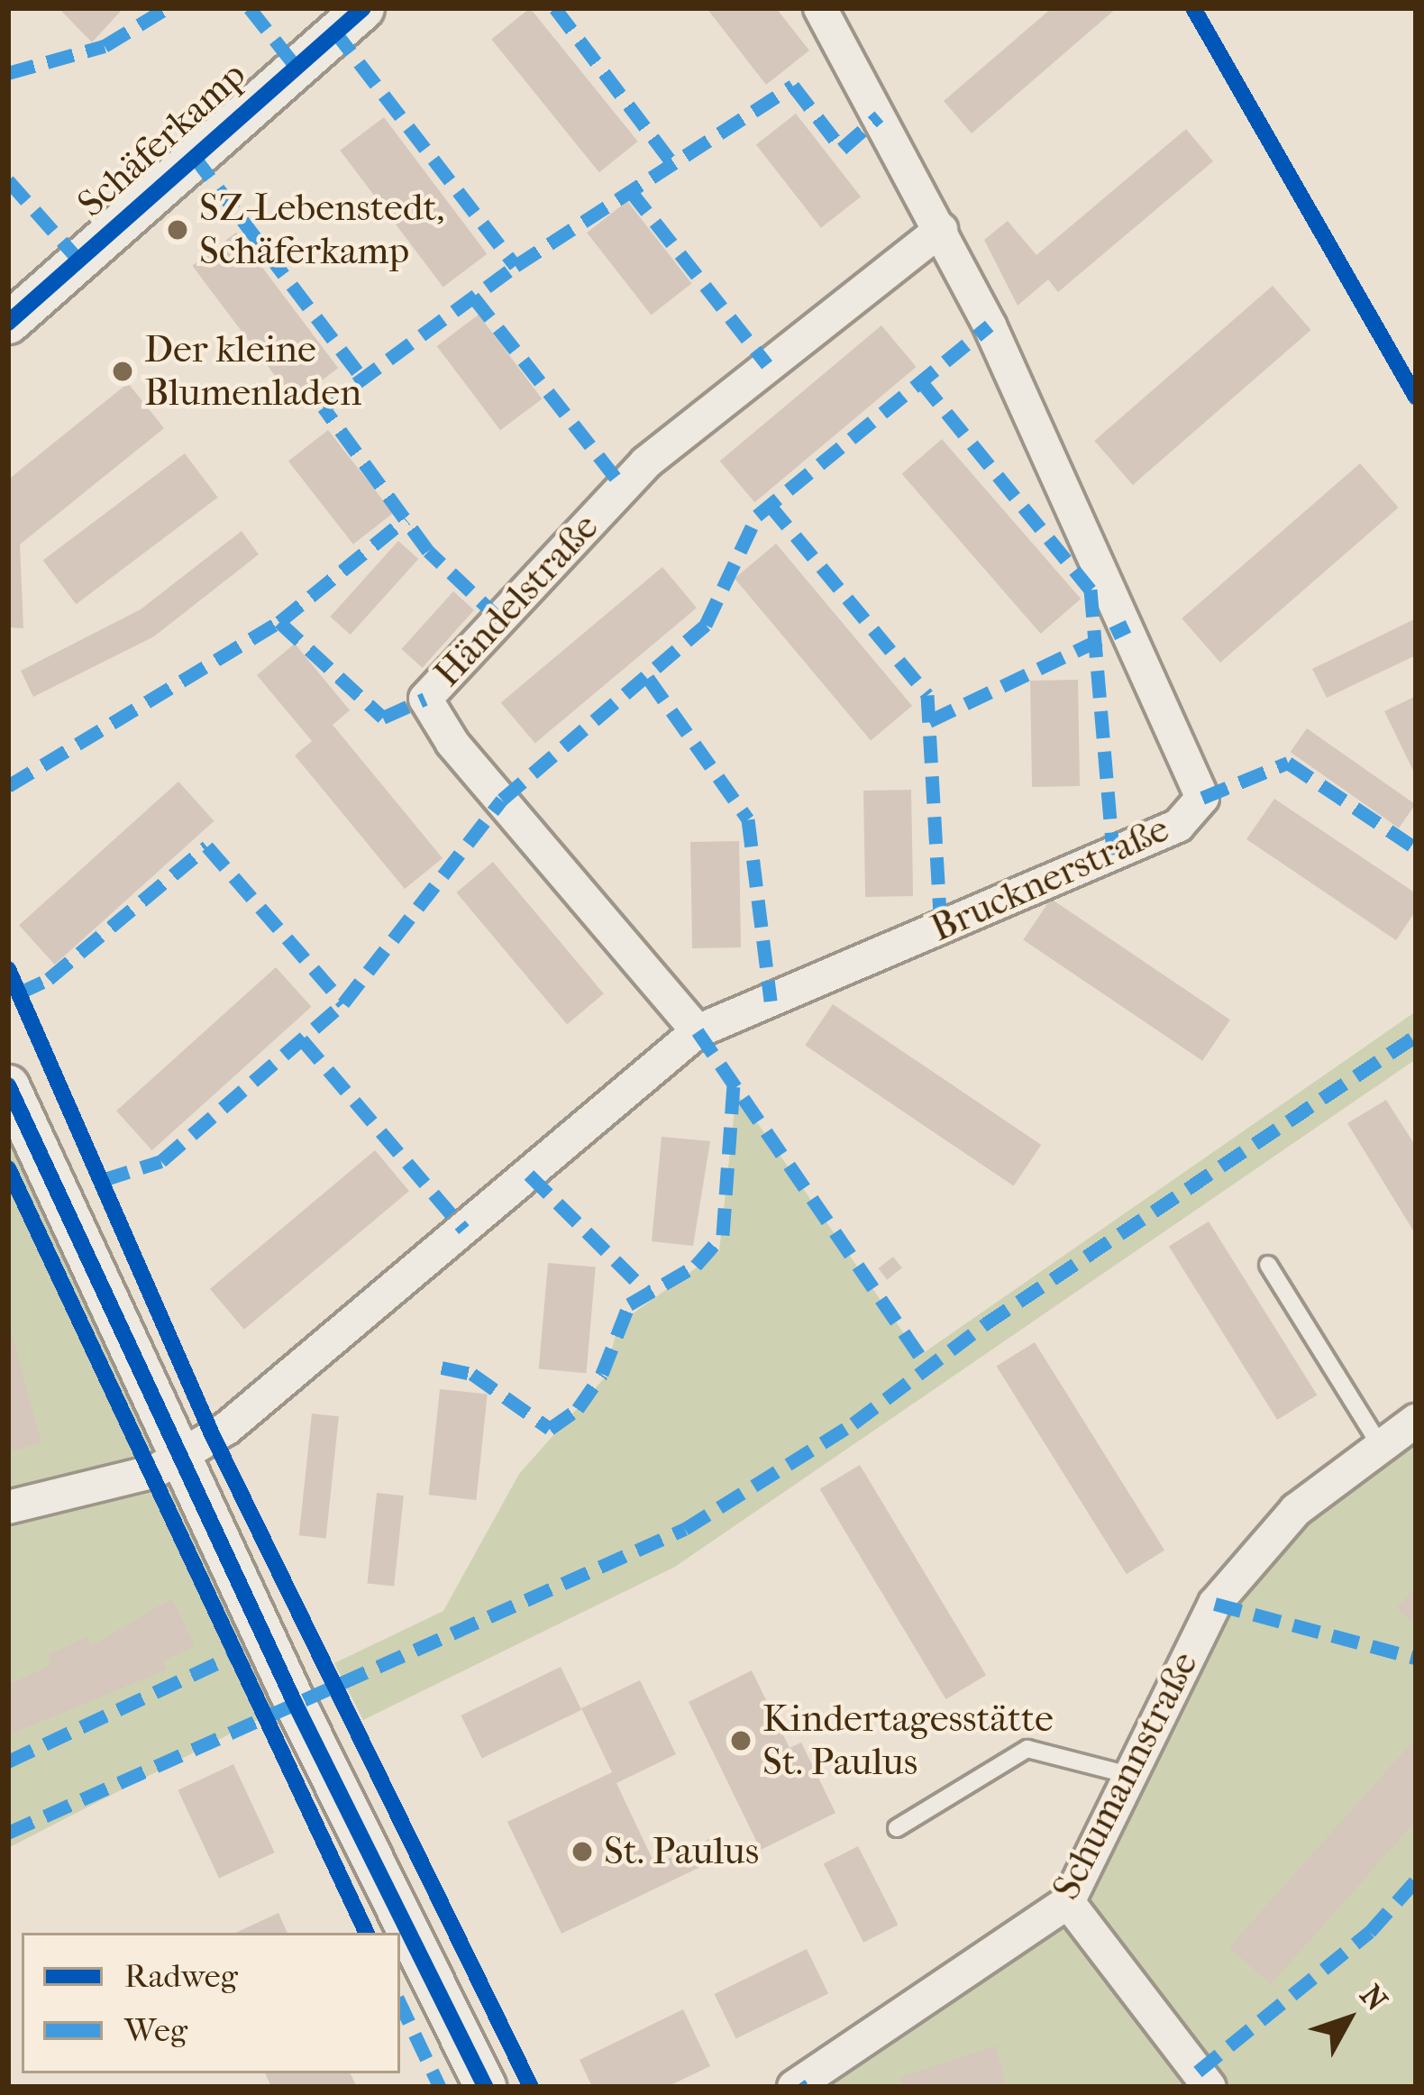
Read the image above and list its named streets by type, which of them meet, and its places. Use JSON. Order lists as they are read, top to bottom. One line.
{"streets":{"street":["Schäferkamp","Händelstraße","Brucknerstraße","Schumannstraße"]},"crossings":[["Händelstraße","Brucknerstraße"]],"places":["SZ-Lebenstedt, Schäferkamp","Der kleine Blumenladen","Kindertagesstätte St. Paulus","St. Paulus"],"legend":["Radweg","Weg"],"north":"top right"}
